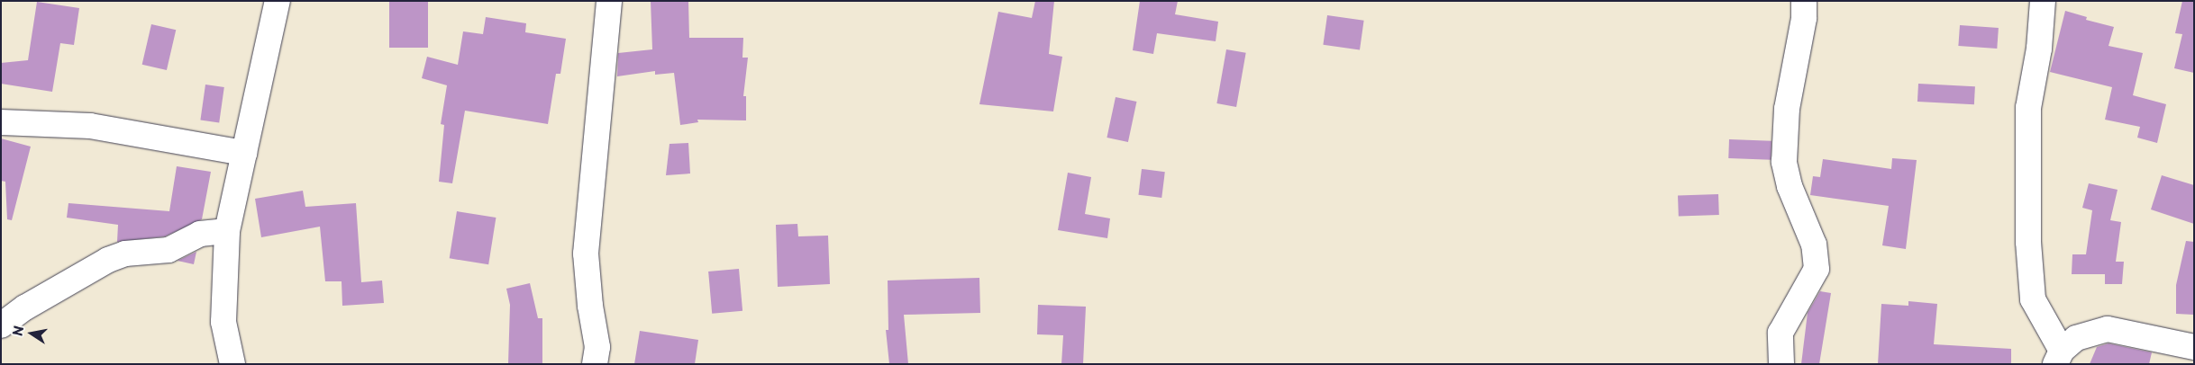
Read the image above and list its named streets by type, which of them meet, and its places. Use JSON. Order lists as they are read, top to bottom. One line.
{"north":"left"}
